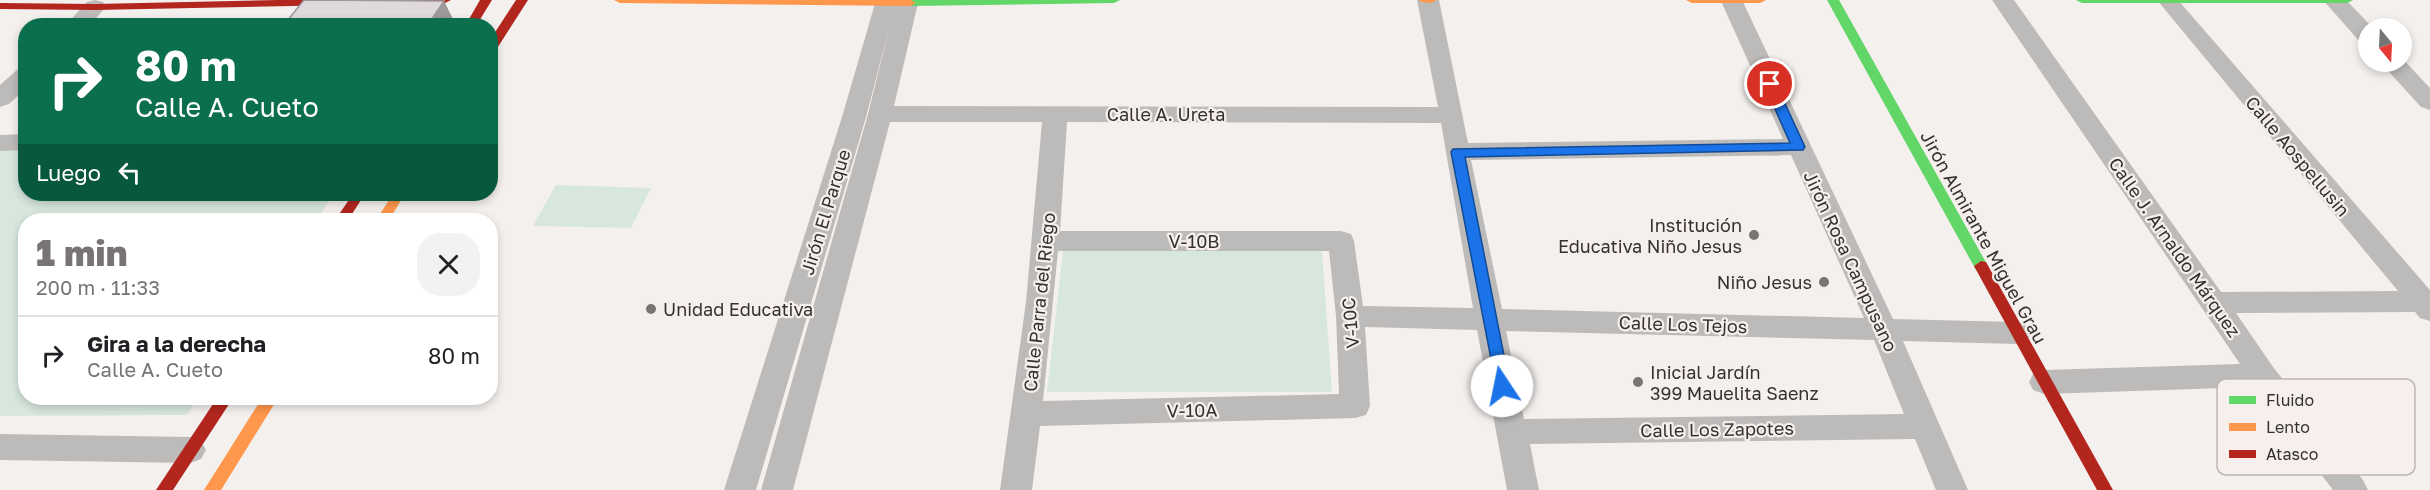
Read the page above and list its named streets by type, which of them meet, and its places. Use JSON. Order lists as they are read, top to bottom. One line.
{"streets":{"street":["Calle A. Ureta","Calle Aospellusin","Jirón El Parque","Jirón Almirante Miguel Grau","V-10B","Calle J. Arnaldo Márquez","Jirón Rosa Campusano","Calle Parra del Riego","V-10C","Calle Los Tejos","V-10A","Calle Los Zapotes"]},"crossings":[["Calle A. Ureta","Jirón El Parque"],["Calle A. Ureta","Calle Parra del Riego"],["Jirón Almirante Miguel Grau","Calle Los Tejos"],["V-10B","Calle Parra del Riego"],["V-10B","V-10C"],["Jirón Rosa Campusano","Calle Los Tejos"],["Jirón Rosa Campusano","Calle Los Zapotes"],["Calle Parra del Riego","V-10A"],["V-10C","Calle Los Tejos"],["V-10C","V-10A"]],"places":["Institución Educativa Niño Jesus","Niño Jesus","Unidad Educativa","Inicial Jardín 399 Mauelita Saenz"],"legend":["Fluido","Lento","Atasco"],"north":"bottom","page":{"turn":["80 m","Calle A. Cueto"],"then":"Luego","heading":["1 min","200 m · 11:33"],"list":[{"name":"Gira a la derecha","note":"Calle A. Cueto","value":"80 m"}]}}
